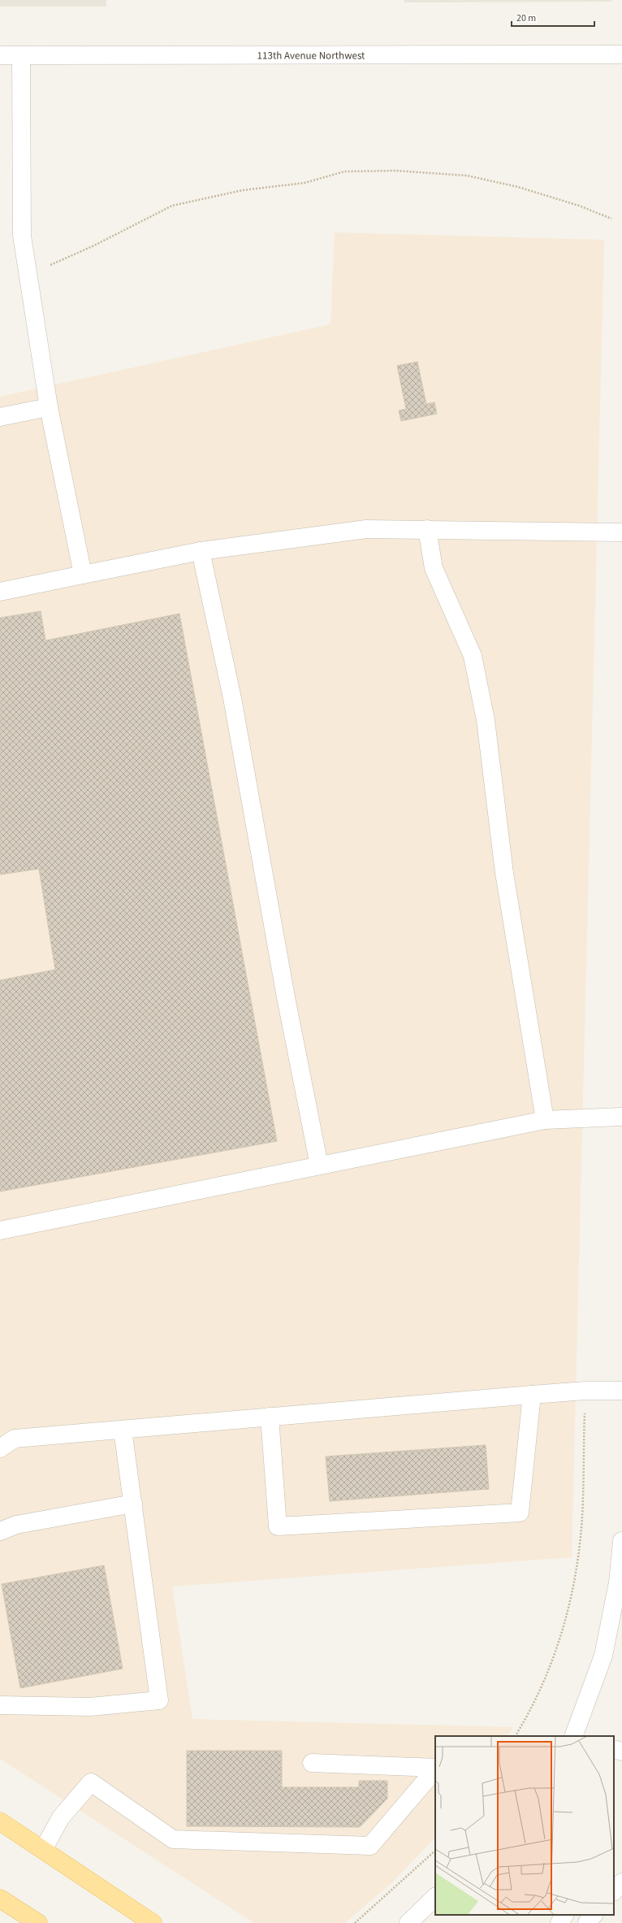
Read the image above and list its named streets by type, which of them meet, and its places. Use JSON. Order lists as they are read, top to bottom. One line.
{"streets":{"street":["113th Avenue Northwest"]},"scale_bar":"20 m"}
